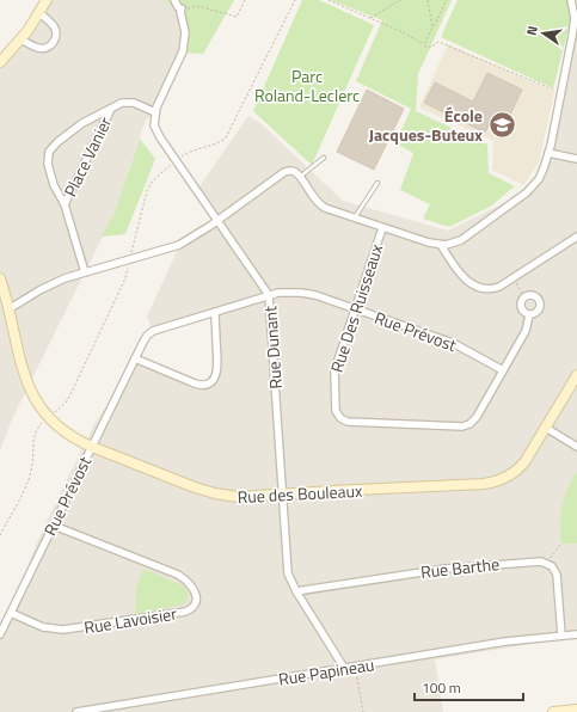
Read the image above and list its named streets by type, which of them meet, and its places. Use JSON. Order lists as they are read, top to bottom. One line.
{"streets":{"street":["Place Vanier","Rue Des Ruisseaux","Rue Prévost","Rue Dunant","Rue des Bouleaux","Rue Barthe","Rue Lavoisier","Rue Papineau"]},"crossings":[["Place Vanier","Rue Dunant"],["Rue Des Ruisseaux","Rue Prévost"],["Rue Prévost","Rue Dunant"],["Rue Prévost","Rue des Bouleaux"],["Rue Prévost","Rue Lavoisier"],["Rue Dunant","Rue des Bouleaux"],["Rue Dunant","Rue Barthe"],["Rue Dunant","Rue Papineau"]],"parks":["Parc Roland-Leclerc"],"places":{"school or university":["École Jacques-Buteux"]},"scale_bar":"100 m","north":"left"}
